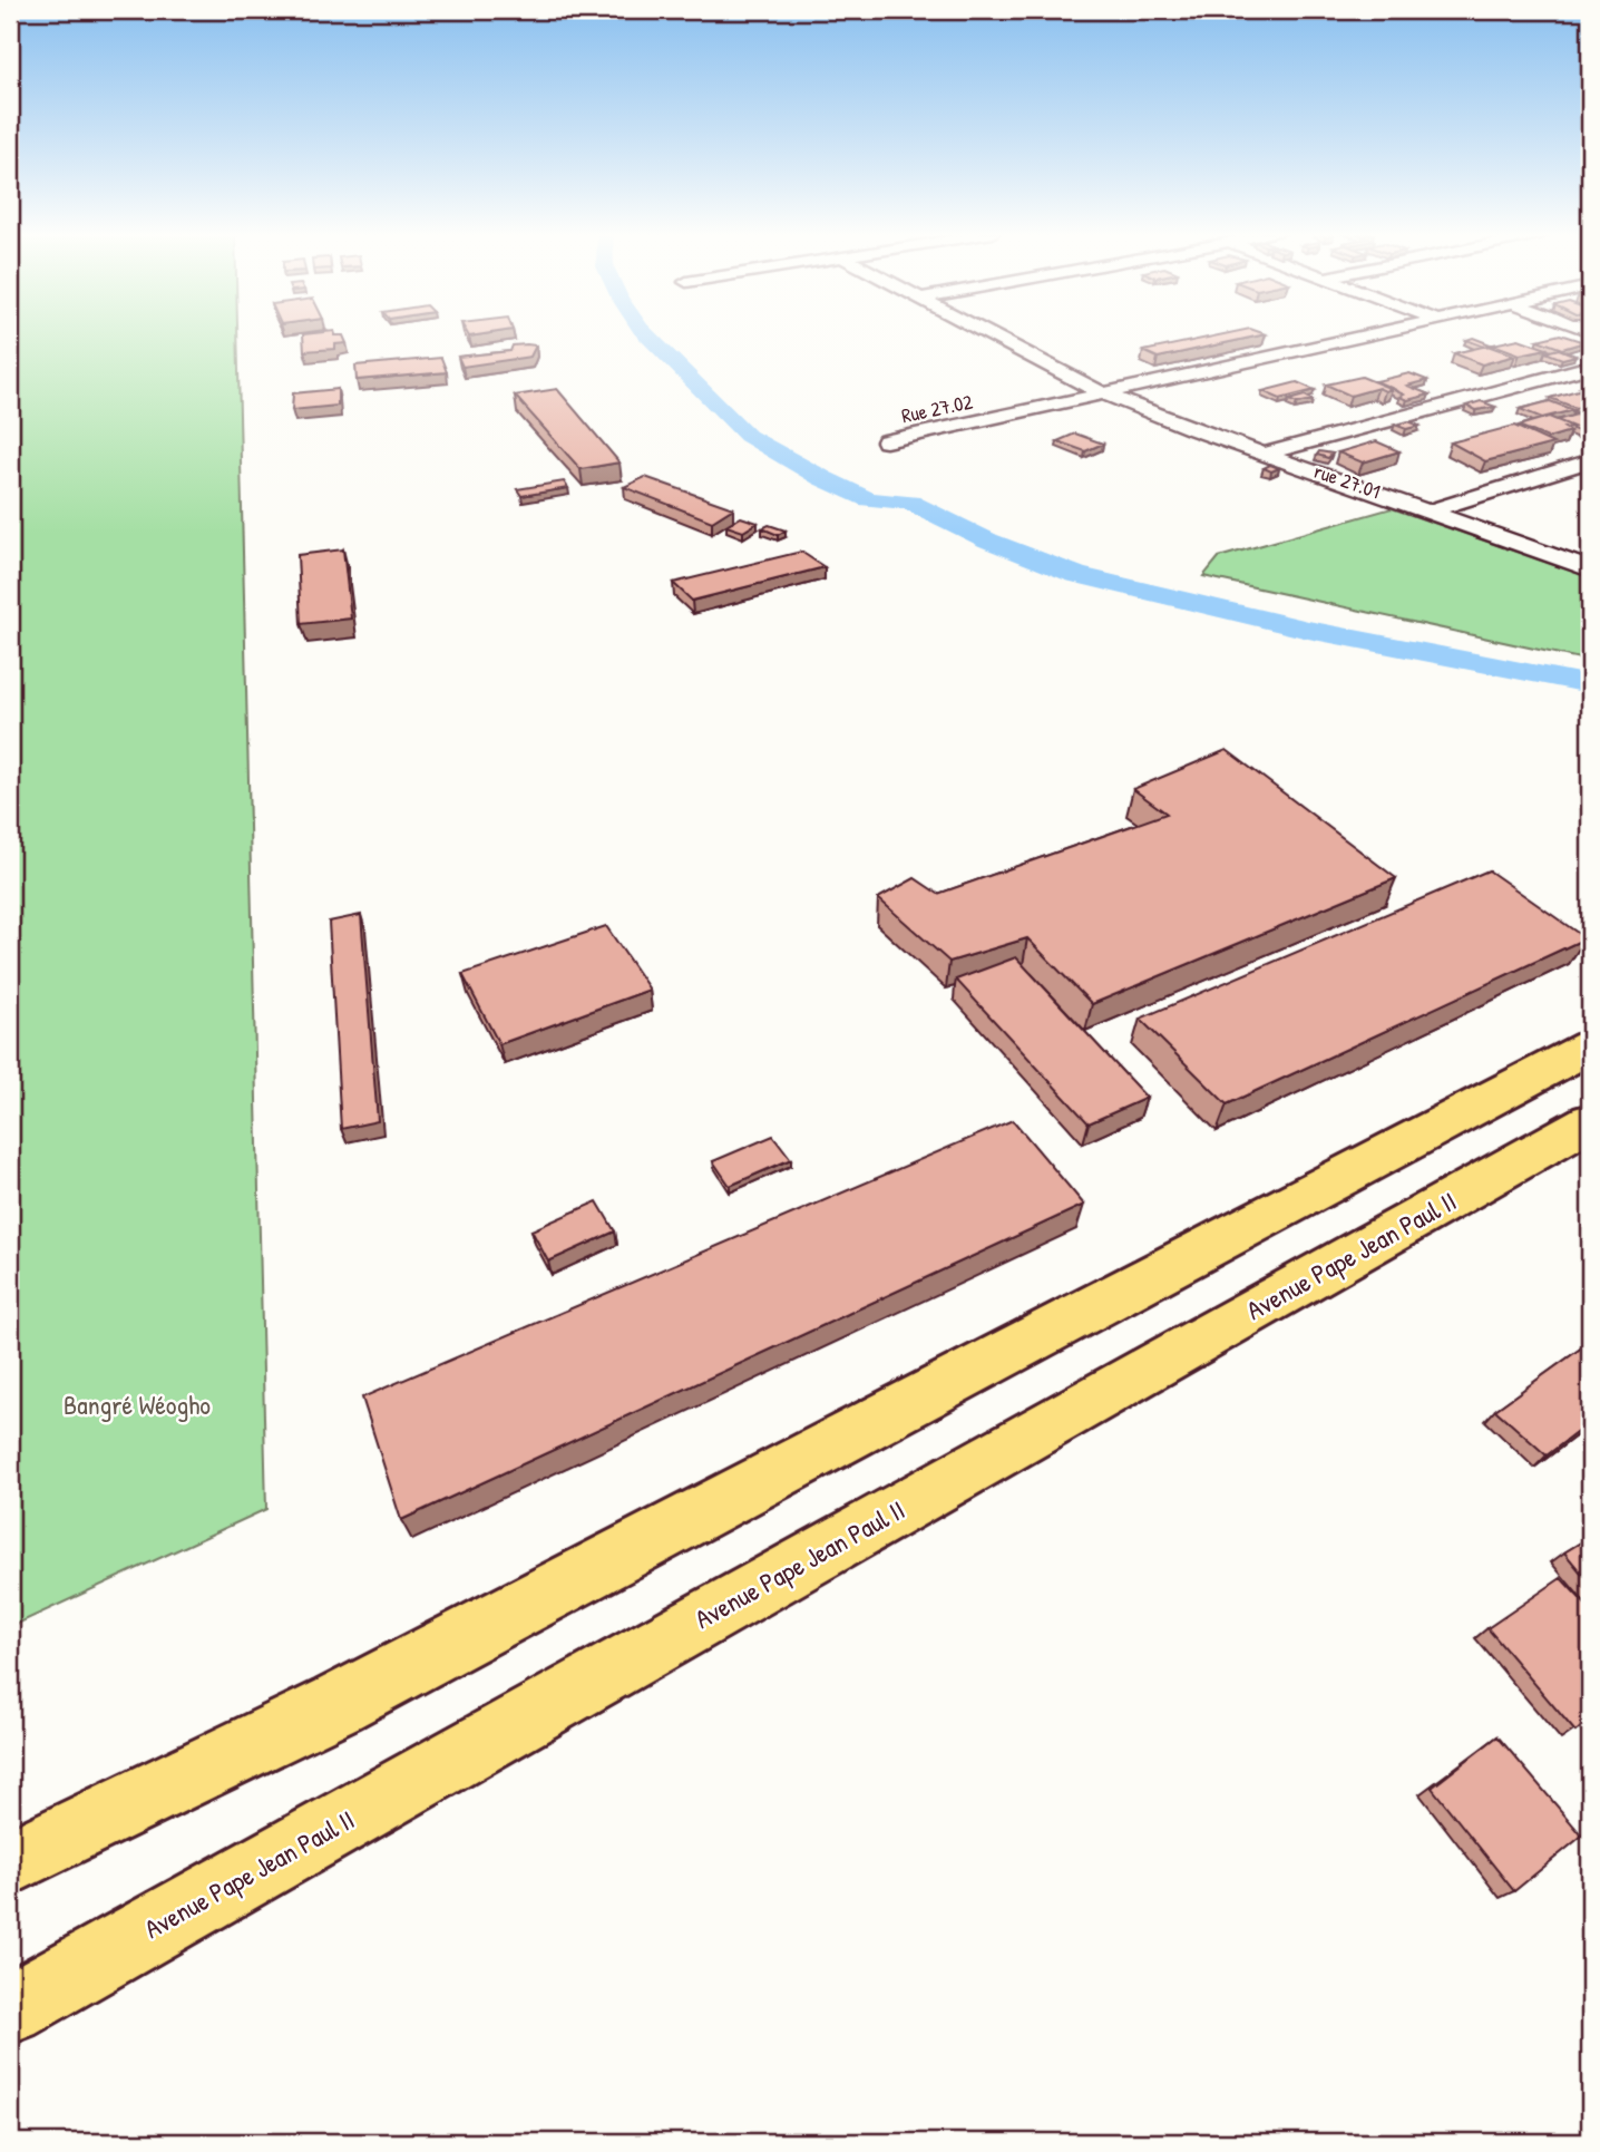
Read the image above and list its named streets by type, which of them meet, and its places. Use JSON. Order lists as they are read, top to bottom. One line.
{"streets":{"highway":["Avenue Pape Jean Paul II"],"street":["Rue 27.02","rue 27.01"]},"crossings":[["Rue 27.02","rue 27.01"]],"parks":["Bangré Wéogho"]}
